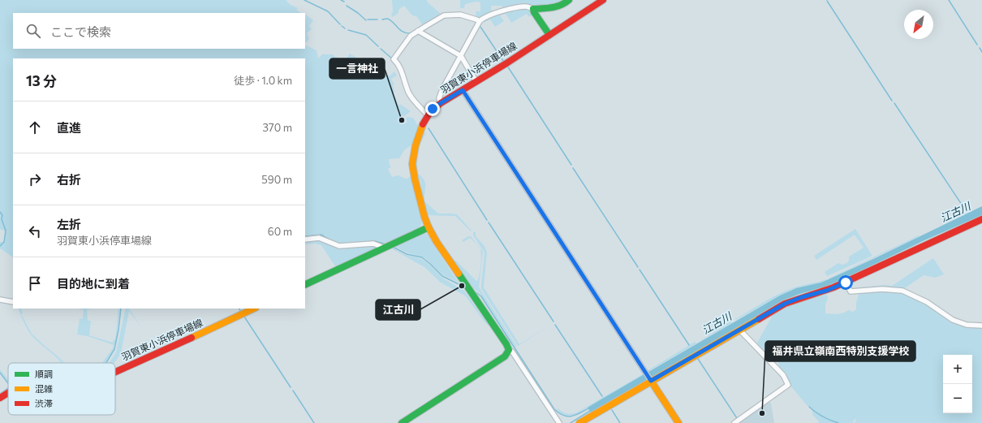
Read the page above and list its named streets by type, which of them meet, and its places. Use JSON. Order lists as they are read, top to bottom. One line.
{"streets":{"street":["羽賀東小浜停車場線"]},"water":["江古川"],"places":["一言神社","江古川","福井県立嶺南西特別支援学校"],"legend":["順調","混雑","渋滞"],"north":"bottom left","page":{"search":"ここで検索","heading":["13 分","徒歩 · 1.0 km"],"list":[["直進","370 m"],["右折","590 m"],["左折","羽賀東小浜停車場線","60 m"],"目的地に到着"],"map_buttons":["+","−"]}}
